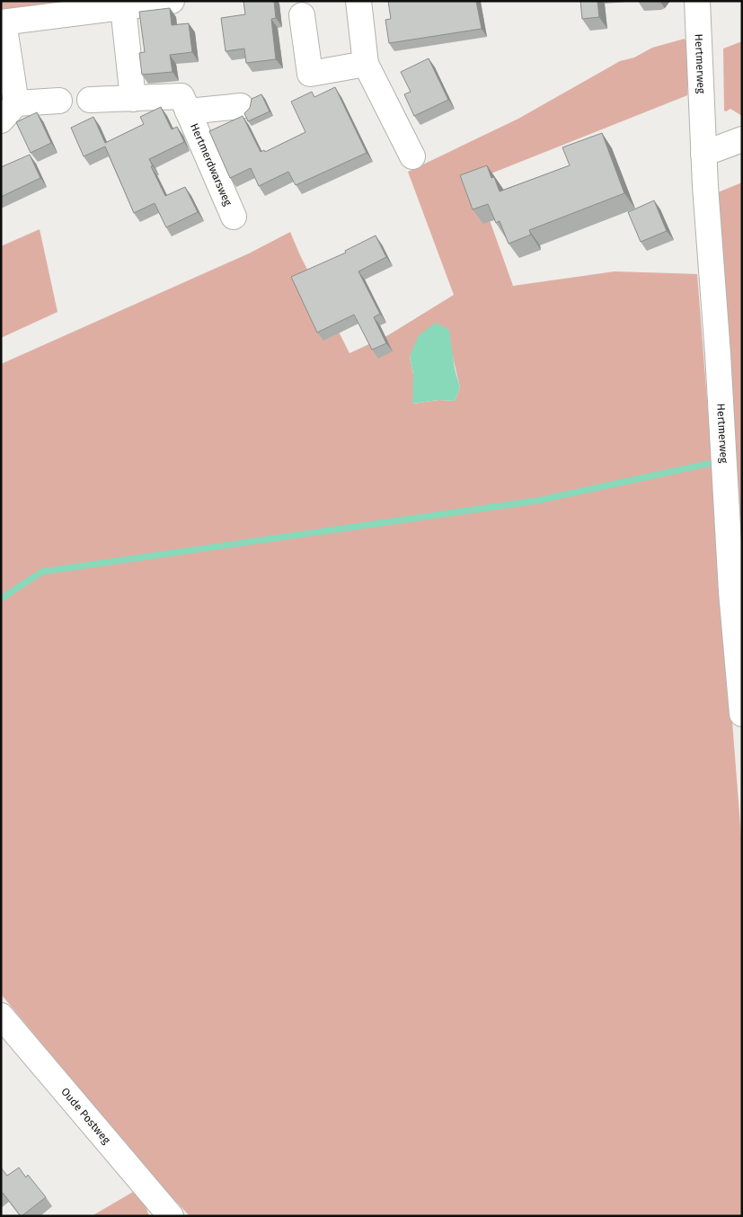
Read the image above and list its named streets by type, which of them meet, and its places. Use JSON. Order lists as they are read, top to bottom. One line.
{"streets":{"street":["Hertmerweg","Hertmerdwarsweg","Oude Postweg"]}}
